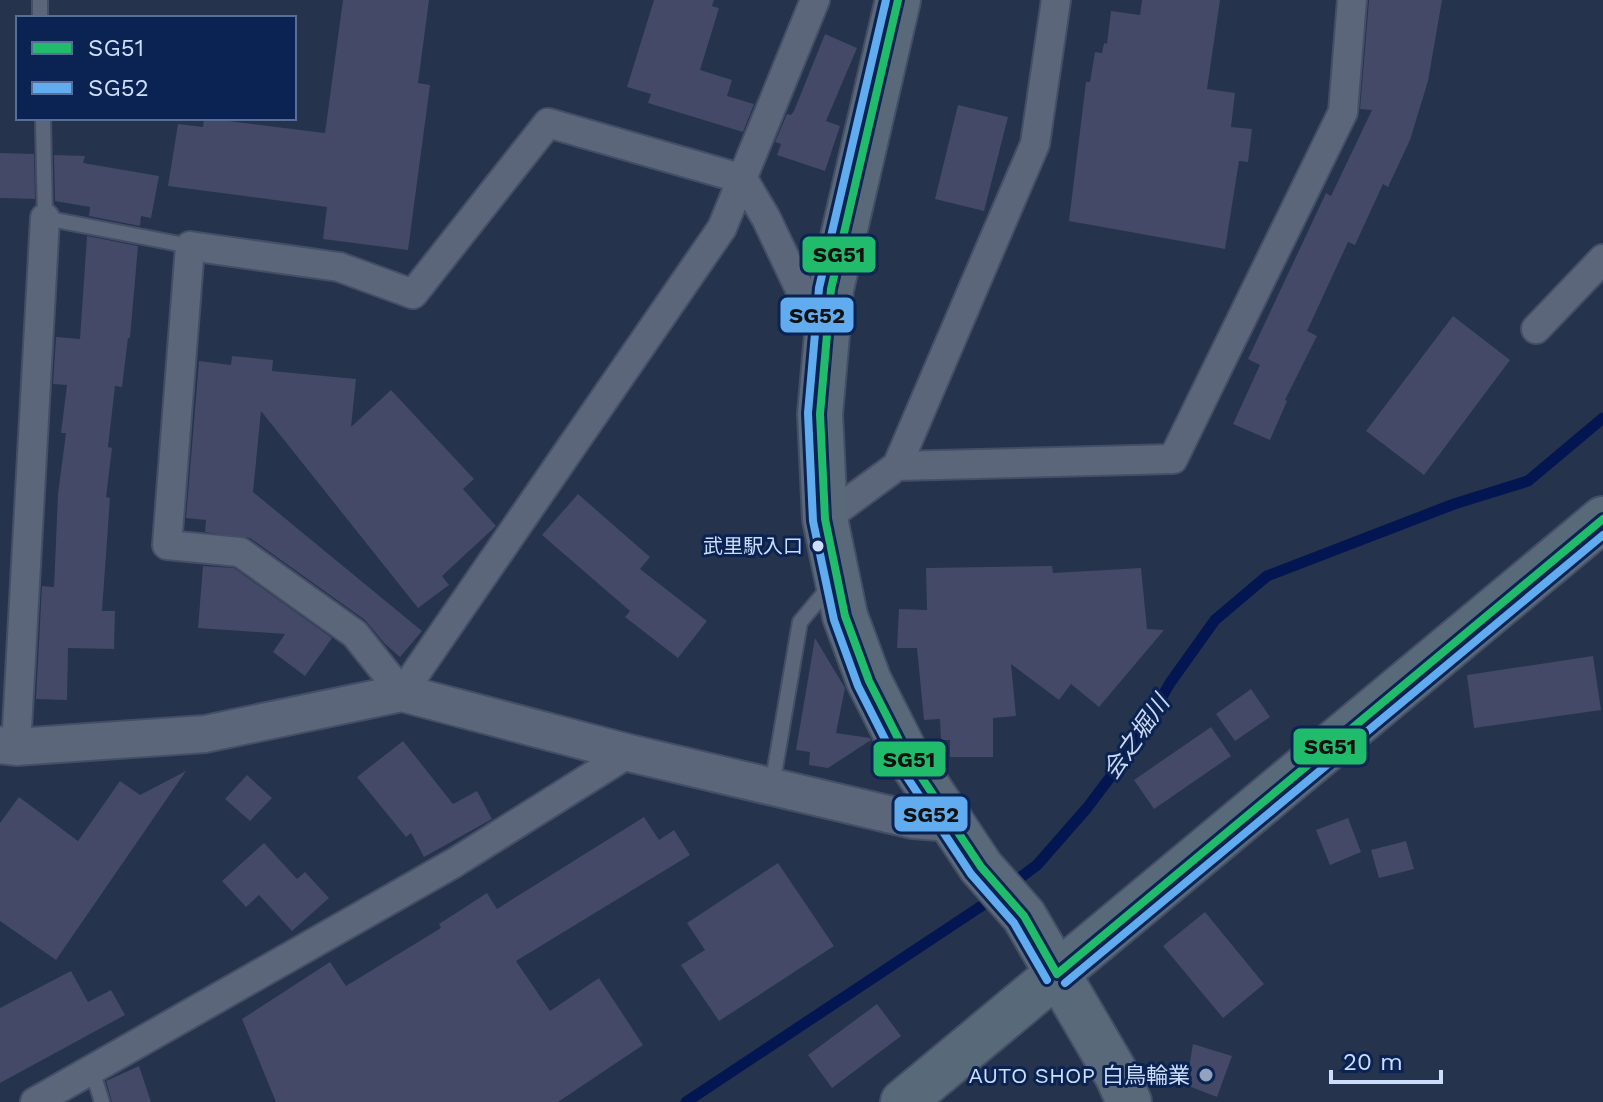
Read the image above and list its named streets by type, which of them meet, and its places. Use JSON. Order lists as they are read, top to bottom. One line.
{"water":["会之堀川"],"places":["武里駅入口","AUTO SHOP 白鳥輪業"],"lines":["transit line SG51","transit line SG52"],"legend":["SG51","SG52"],"scale_bar":"20 m"}
